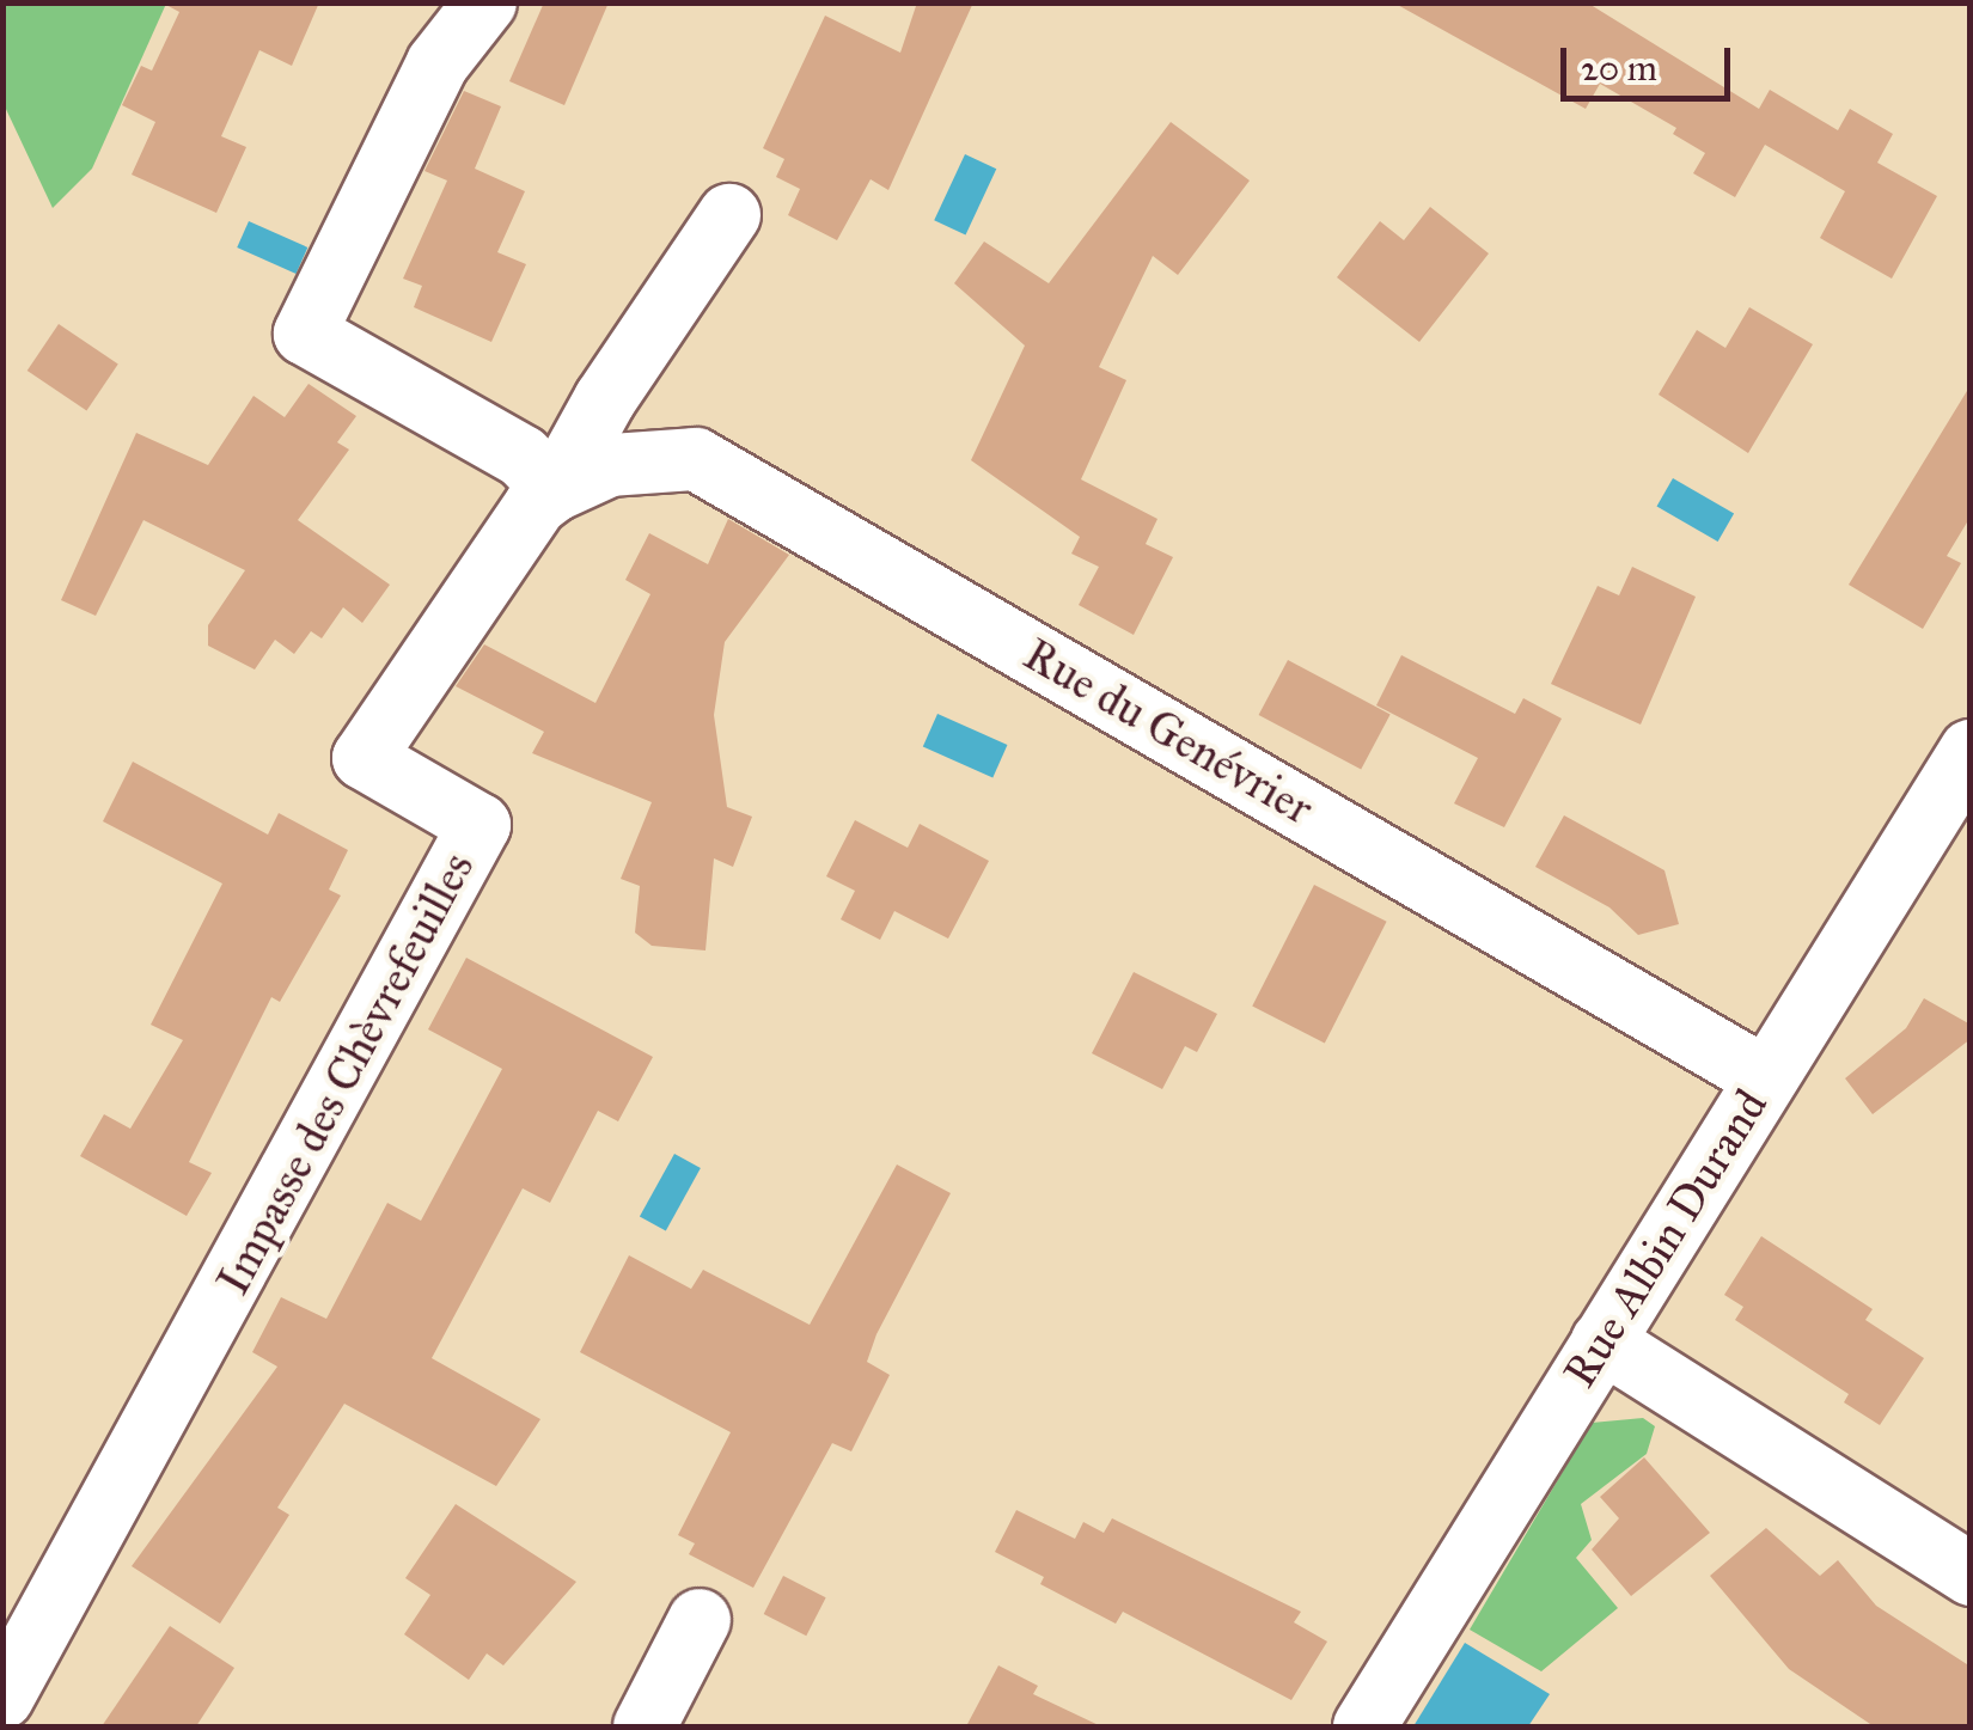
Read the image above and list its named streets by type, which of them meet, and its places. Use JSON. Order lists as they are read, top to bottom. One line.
{"streets":{"street":["Rue du Genévrier","Impasse des Chèvrefeuilles","Rue Albin Durand"]},"crossings":[["Rue du Genévrier","Impasse des Chèvrefeuilles"],["Rue du Genévrier","Rue Albin Durand"]],"scale_bar":"20 m"}
